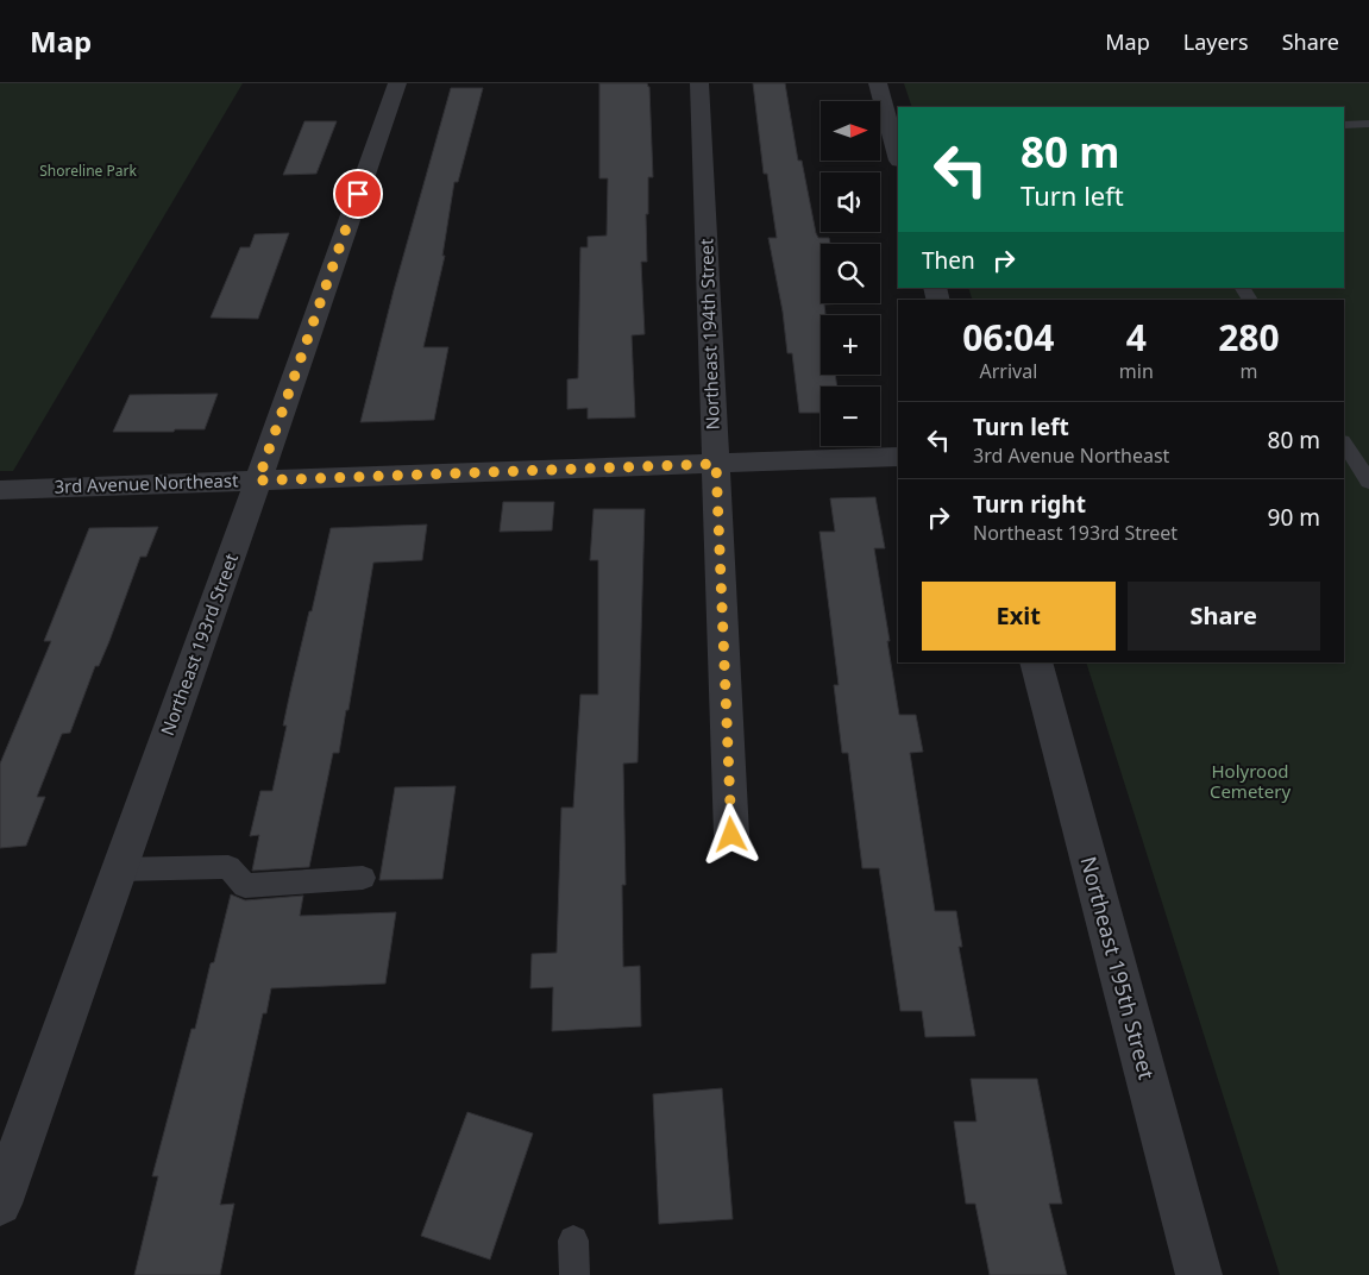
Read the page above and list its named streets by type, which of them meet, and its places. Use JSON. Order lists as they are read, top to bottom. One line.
{"streets":{"street":["Northeast 194th Street","3rd Avenue Northeast","Northeast 193rd Street","Northeast 195th Street"]},"crossings":[["Northeast 194th Street","3rd Avenue Northeast"],["3rd Avenue Northeast","Northeast 193rd Street"]],"parks":["Shoreline Park","Holyrood Cemetery"],"north":"right","page":{"header":"Map","nav":["Map","Layers","Share"],"map_buttons":["+","−"],"turn":["80 m","Turn left"],"then":"Then","eta":["06:04","Arrival","4","min","280","m"],"list":[{"name":"Turn left","note":"3rd Avenue Northeast","value":"80 m"},{"name":"Turn right","note":"Northeast 193rd Street","value":"90 m"}],"buttons":["Exit","Share"]}}
